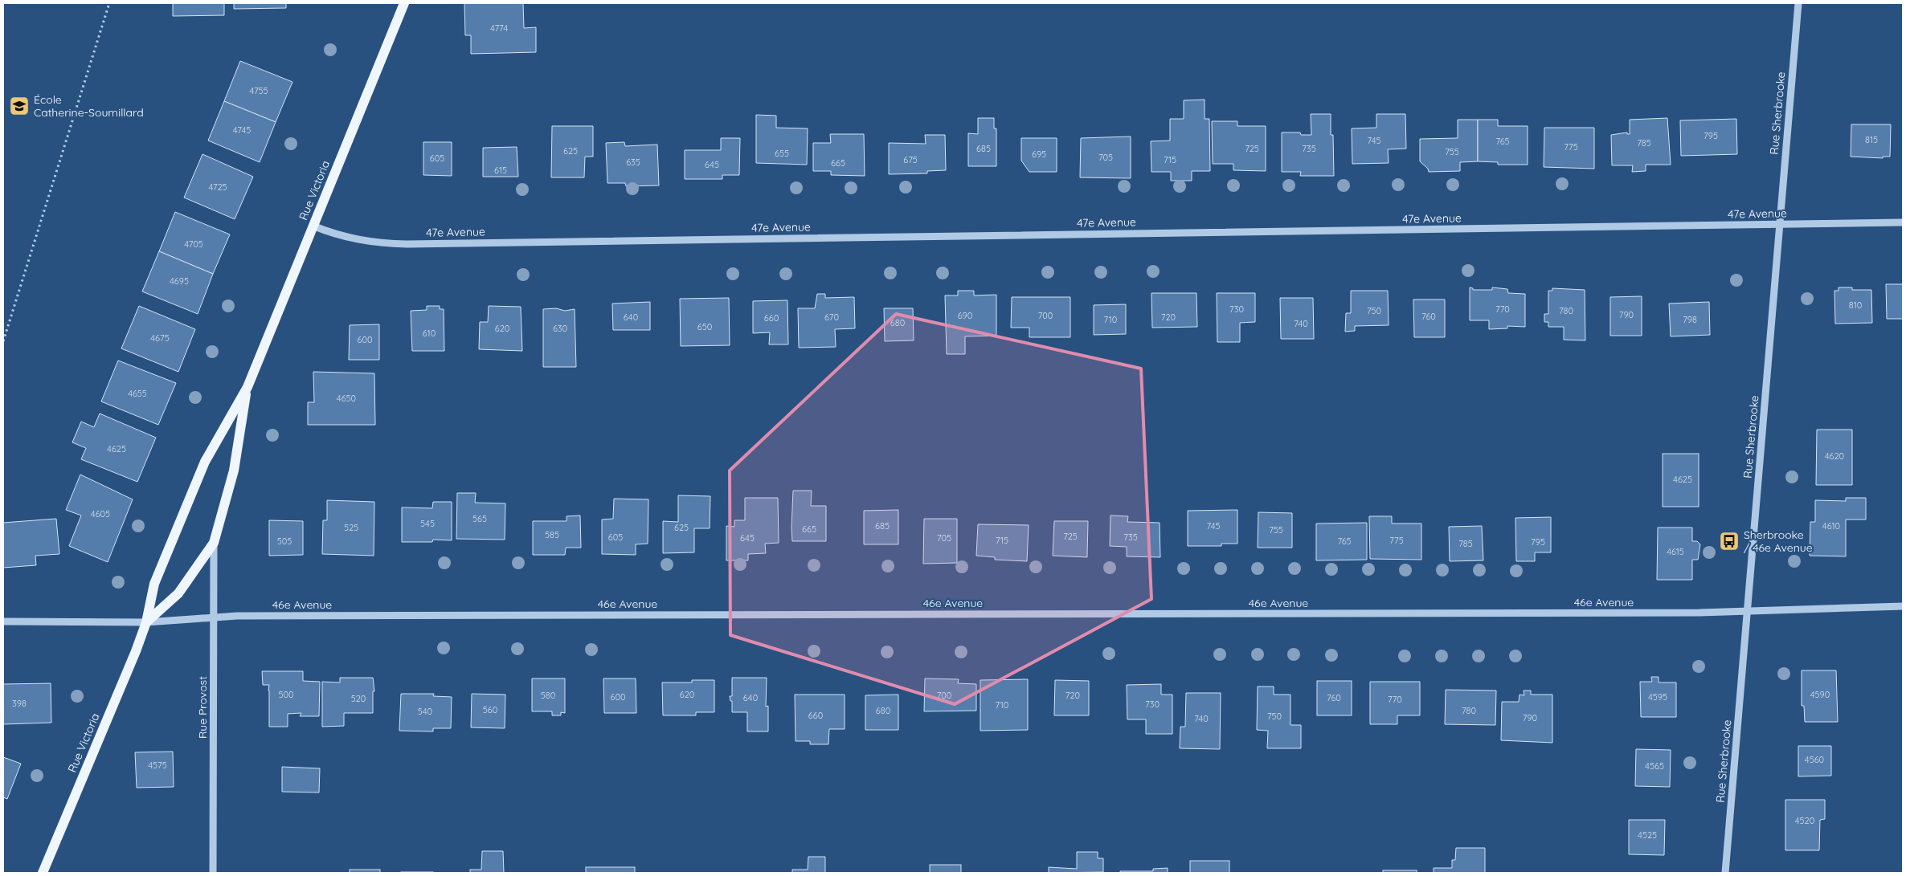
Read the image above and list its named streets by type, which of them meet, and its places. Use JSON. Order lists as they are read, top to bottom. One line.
{"streets":{"main road":["Rue Victoria"],"street":["Rue Sherbrooke","47e Avenue","46e Avenue","Rue Provost"]},"crossings":[["Rue Sherbrooke","47e Avenue"],["Rue Sherbrooke","46e Avenue"],["Rue Victoria","47e Avenue"],["Rue Victoria","46e Avenue"],["Rue Victoria","Rue Provost"],["46e Avenue","Rue Provost"]],"places":{"school or university":["École Catherine-Soumillard"],"bus stop":["Sherbrooke / 46e Avenue"]},"house_numbers":["4774","4755","4745","795","815","745","765","785","775","685","725","735","625","755","655","695","705","605","675","715","635","665","645","615","4725","4705","4695","810","730","770","750","780","790","690","700","760","640","670","720","660","710","798","680","740","650","620","630","610","4675","600","4655","4650","4625","4620","4625","4605","565","545","685","745","4610","525","625","665","755","585","725","605","735","645","705","715","775","505","765","795","785","4615","500","620","4590","580","700","720","600","4595","640","760","520","770","398","730","710","560","680","780","540","660","750","790","740","4560","4575","4565","4520","4525"]}
